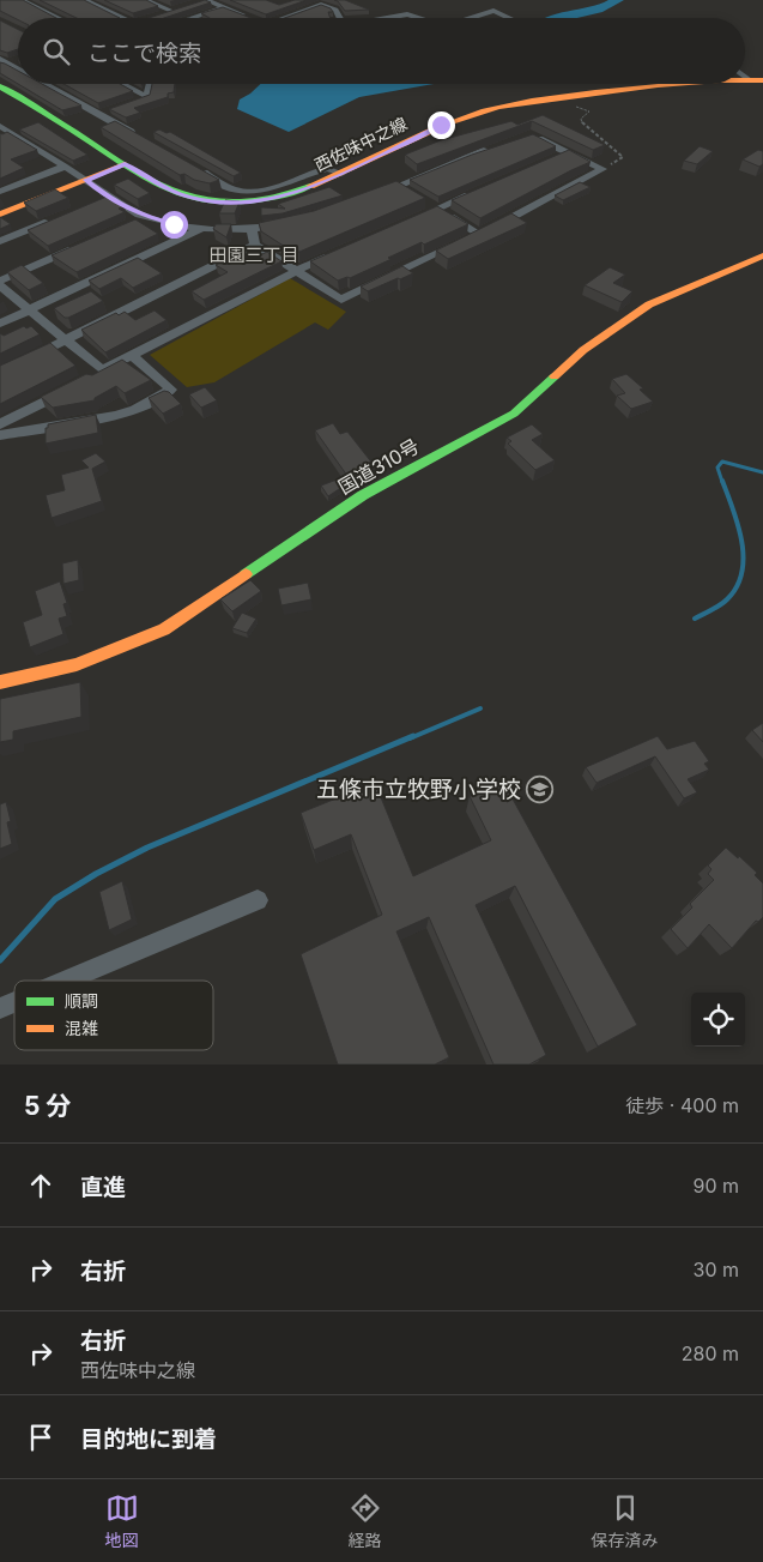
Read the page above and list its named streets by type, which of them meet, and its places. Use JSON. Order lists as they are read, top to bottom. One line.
{"streets":{"main road":["西佐味中之線","国道310号"]},"districts":["田園三丁目"],"places":{"school or university":["五條市立牧野小学校"]},"legend":["順調","混雑"],"page":{"search":"ここで検索","heading":["5 分","徒歩 · 400 m"],"list":[["直進","90 m"],["右折","30 m"],["右折","西佐味中之線","280 m"],"目的地に到着"],"nav":["地図","経路","保存済み"]}}
